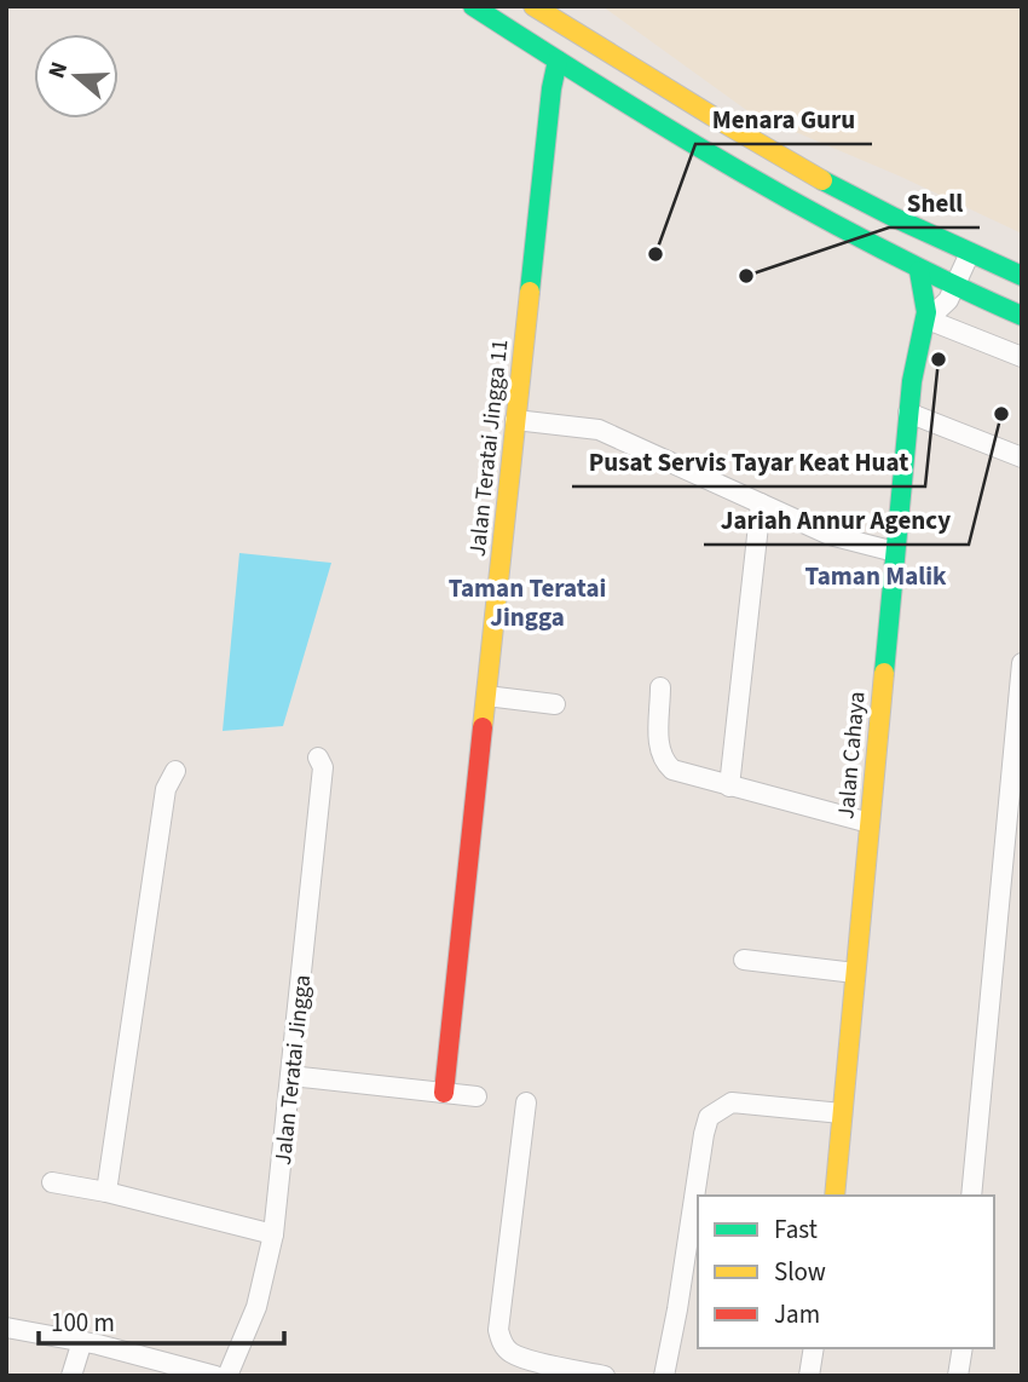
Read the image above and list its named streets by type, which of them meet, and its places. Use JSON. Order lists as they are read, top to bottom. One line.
{"streets":{"street":["Jalan Teratai Jingga 11","Jalan Cahaya","Jalan Teratai Jingga"]},"districts":["Taman Malik","Taman Teratai Jingga"],"places":["Menara Guru","Shell","Pusat Servis Tayar Keat Huat","Jariah Annur Agency"],"legend":["Fast","Slow","Jam"],"scale_bar":"100 m","north":"left"}
